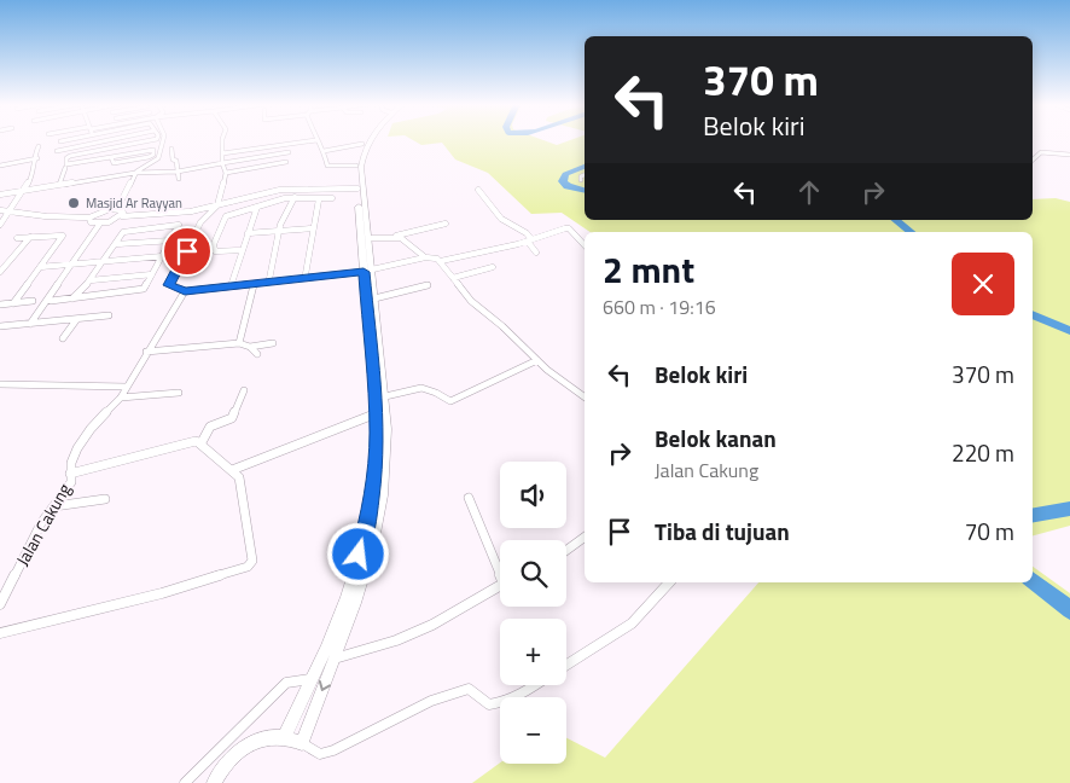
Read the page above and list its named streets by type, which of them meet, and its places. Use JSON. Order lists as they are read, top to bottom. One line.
{"streets":{"street":["Jalan Cakung"]},"places":["Masjid Ar Rayyan"],"page":{"turn":["370 m","Belok kiri"],"heading":["2 mnt","660 m · 19:16"],"list":[{"name":"Belok kiri","value":"370 m"},{"name":"Belok kanan","note":"Jalan Cakung","value":"220 m"},{"name":"Tiba di tujuan","value":"70 m"}],"map_buttons":["+","−"]}}
